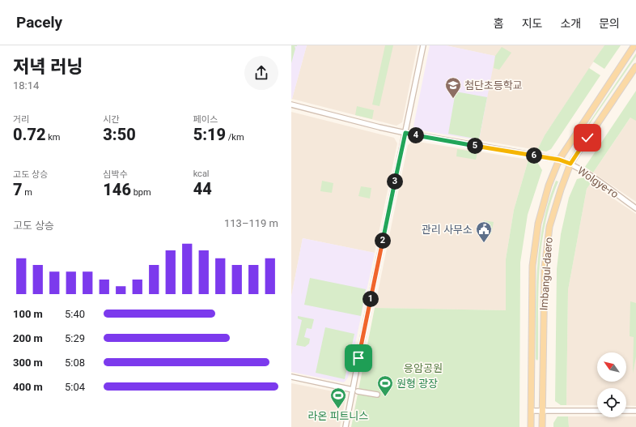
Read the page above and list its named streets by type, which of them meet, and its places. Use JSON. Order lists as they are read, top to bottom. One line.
{"streets":{"main road":["Imbangul-daero"],"street":["Wolgye-ro"]},"crossings":[["Wolgye-ro","Imbangul-daero"]],"parks":["응암공원"],"places":{"school or university":["첨단초등학교"],"public building":["관리 사무소"],"sports":["원형 광장","라온 피트니스"]},"north":"top left","page":{"header":"Pacely","nav":["홈","지도","소개","문의"],"heading":["저녁 러닝","18:14"],"stats":[["거리","0.72 km"],["시간","3:50"],["페이스","5:19 /km"],["고도 상승","7 m"],["심박수","146 bpm"],["kcal","44"]],"pins":["4","5","6","3","2","1"],"chart":["고도 상승","113–119 m"],"list":[{"name":"100 m","note":"5:40"},{"name":"200 m","note":"5:29"},{"name":"300 m","note":"5:08"},{"name":"400 m","note":"5:04"}]}}
